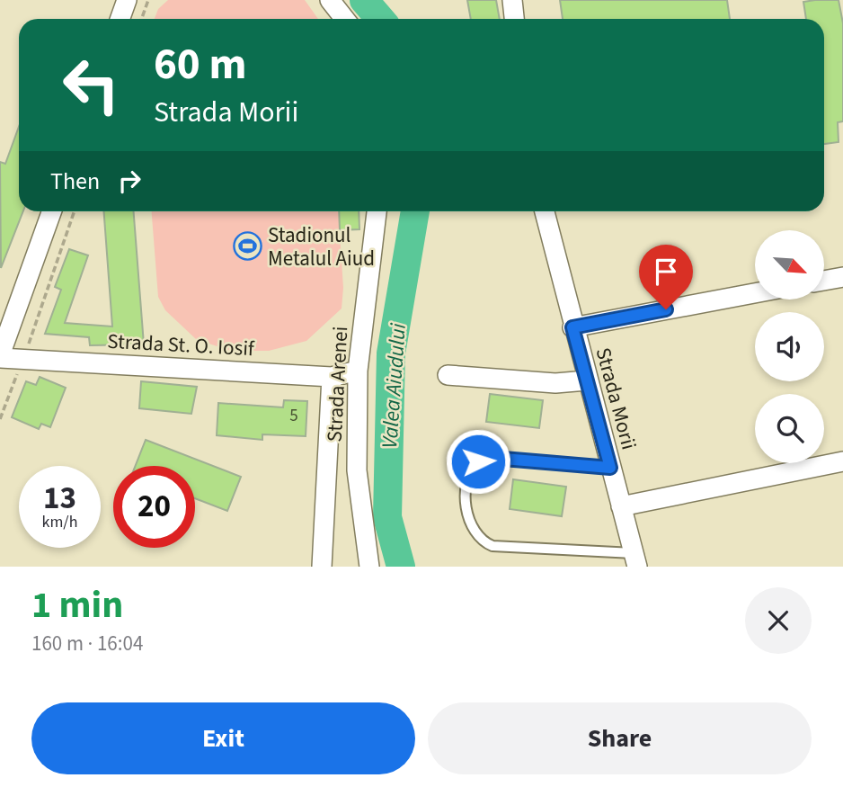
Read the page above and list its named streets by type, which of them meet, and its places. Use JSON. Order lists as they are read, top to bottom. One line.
{"streets":{"street":["Strada St. O. Iosif","Strada Arenei","Strada Morii"]},"crossings":[["Strada St. O. Iosif","Strada Arenei"]],"water":["Valea Aiudului"],"places":{"sports":["Stadionul Metalul Aiud"]},"house_numbers":["5"],"north":"bottom right","page":{"turn":["60 m","Strada Morii"],"then":"Then","speed":"13 km/h","limit":"20","heading":["1 min","160 m · 16:04"],"buttons":["Exit","Share"]}}
